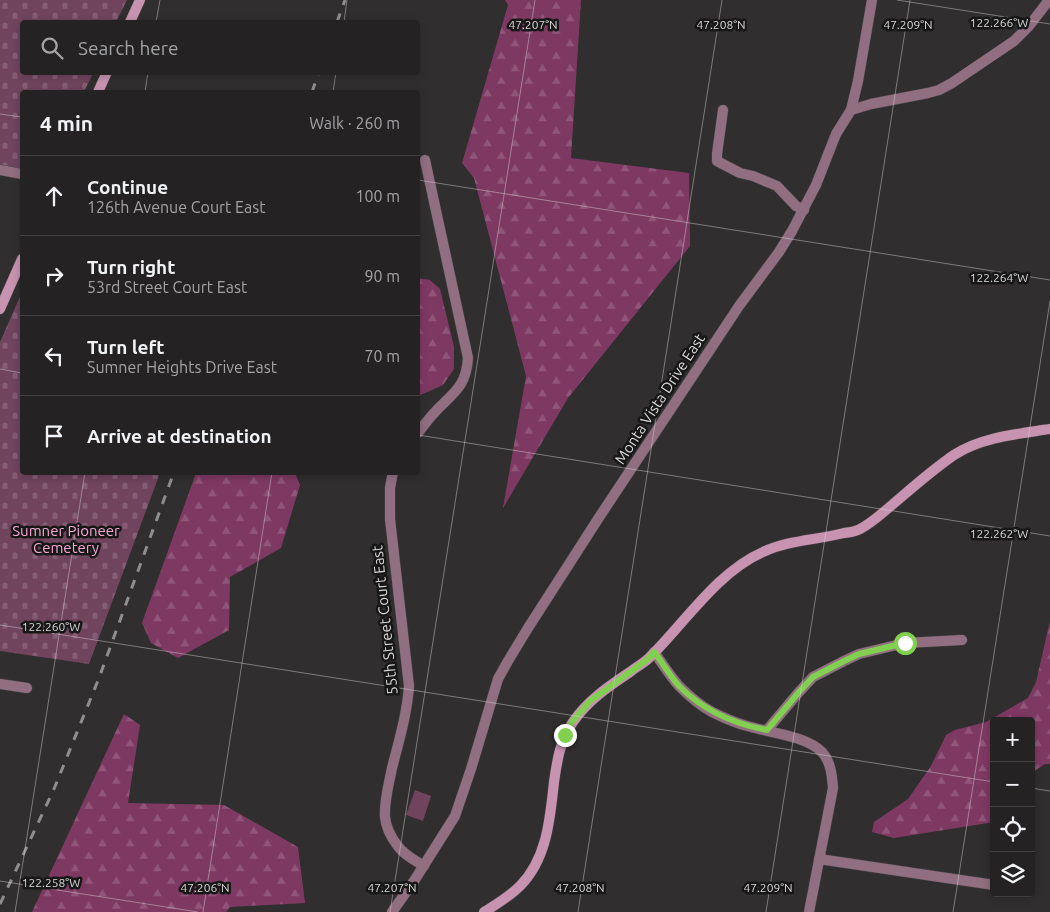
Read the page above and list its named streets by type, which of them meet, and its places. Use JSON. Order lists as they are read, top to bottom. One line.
{"streets":{"street":["Monta Vista Drive East","55th Street Court East"]},"crossings":[["Monta Vista Drive East","55th Street Court East"]],"parks":["Sumner Pioneer Cemetery"],"page":{"search":"Search here","heading":["4 min","Walk · 260 m"],"list":[["Continue","126th Avenue Court East","100 m"],["Turn right","53rd Street Court East","90 m"],["Turn left","Sumner Heights Drive East","70 m"],"Arrive at destination"],"map_buttons":["+","−"]},"coordinates":["122.266°W","47.207°N","47.208°N","47.209°N","122.264°W","122.262°W","122.260°W","122.258°W","47.206°N"]}
